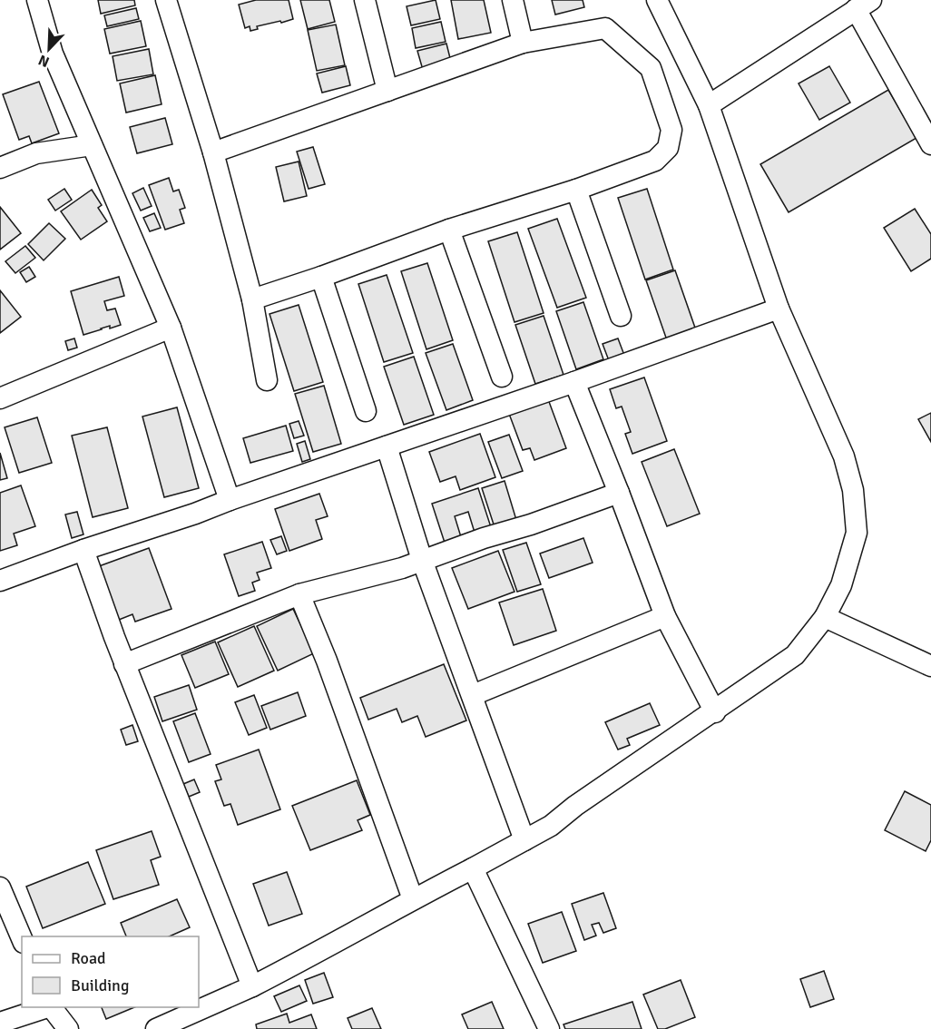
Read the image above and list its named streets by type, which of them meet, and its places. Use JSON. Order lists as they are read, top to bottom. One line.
{"legend":["Road","Building"],"north":"bottom left"}
